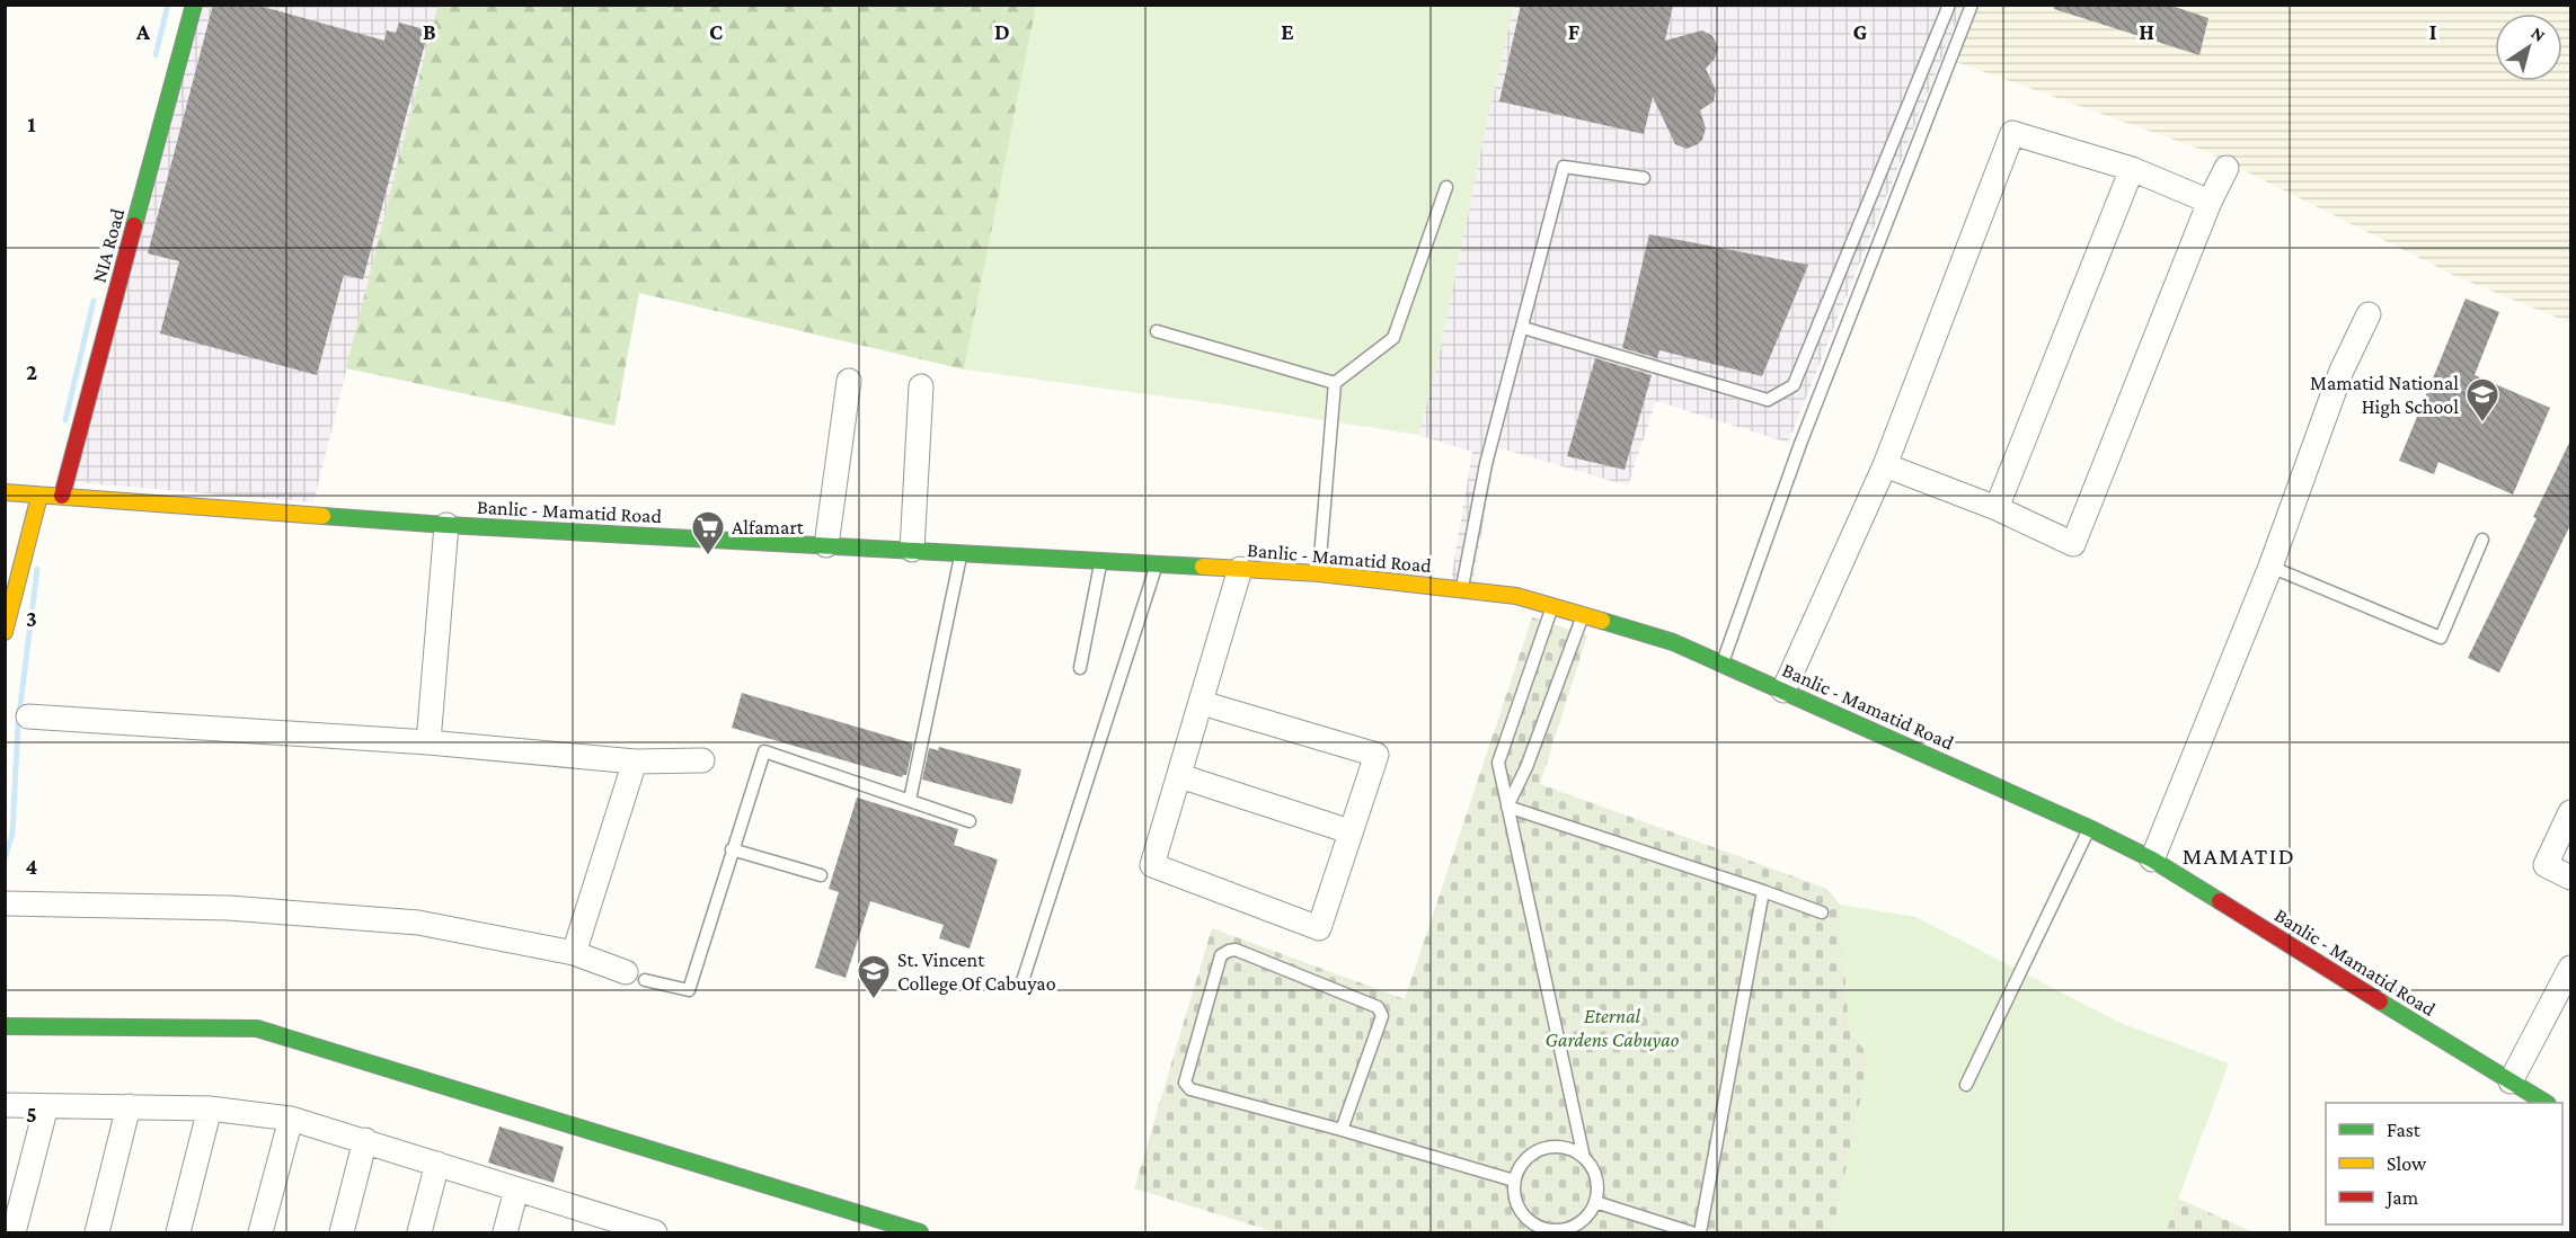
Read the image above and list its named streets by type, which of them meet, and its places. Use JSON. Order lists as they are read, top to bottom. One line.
{"streets":{"main road":["NIA Road","Banlic - Mamatid Road"]},"crossings":[["NIA Road","Banlic - Mamatid Road"]],"districts":["MAMATID"],"parks":["Eternal Gardens Cabuyao"],"places":{"school or university":["Mamatid National High School","St. Vincent College Of Cabuyao"],"supermarket":["Alfamart"]},"legend":["Fast","Slow","Jam"],"north":"top right","grid":{"columns":["A","B","C","D","E","F","G","H","I"],"rows":["1","2","3","4","5"]}}
